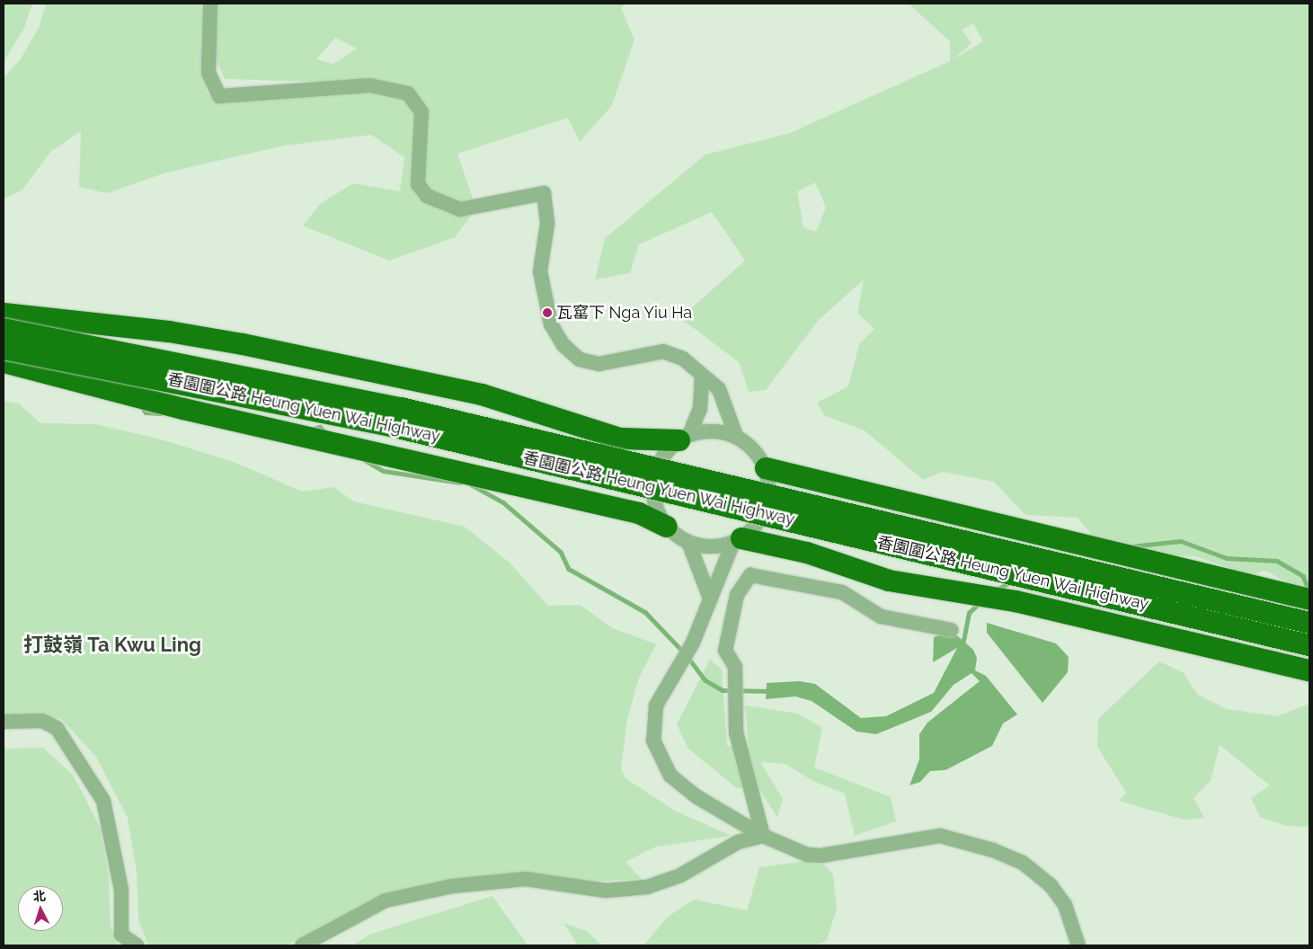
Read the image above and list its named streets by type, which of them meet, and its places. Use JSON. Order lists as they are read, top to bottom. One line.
{"streets":{"highway":["香園圍公路 Heung Yuen Wai Highway"]},"districts":["打鼓嶺 Ta Kwu Ling"],"places":["瓦窰下 Nga Yiu Ha"],"north":"top"}
